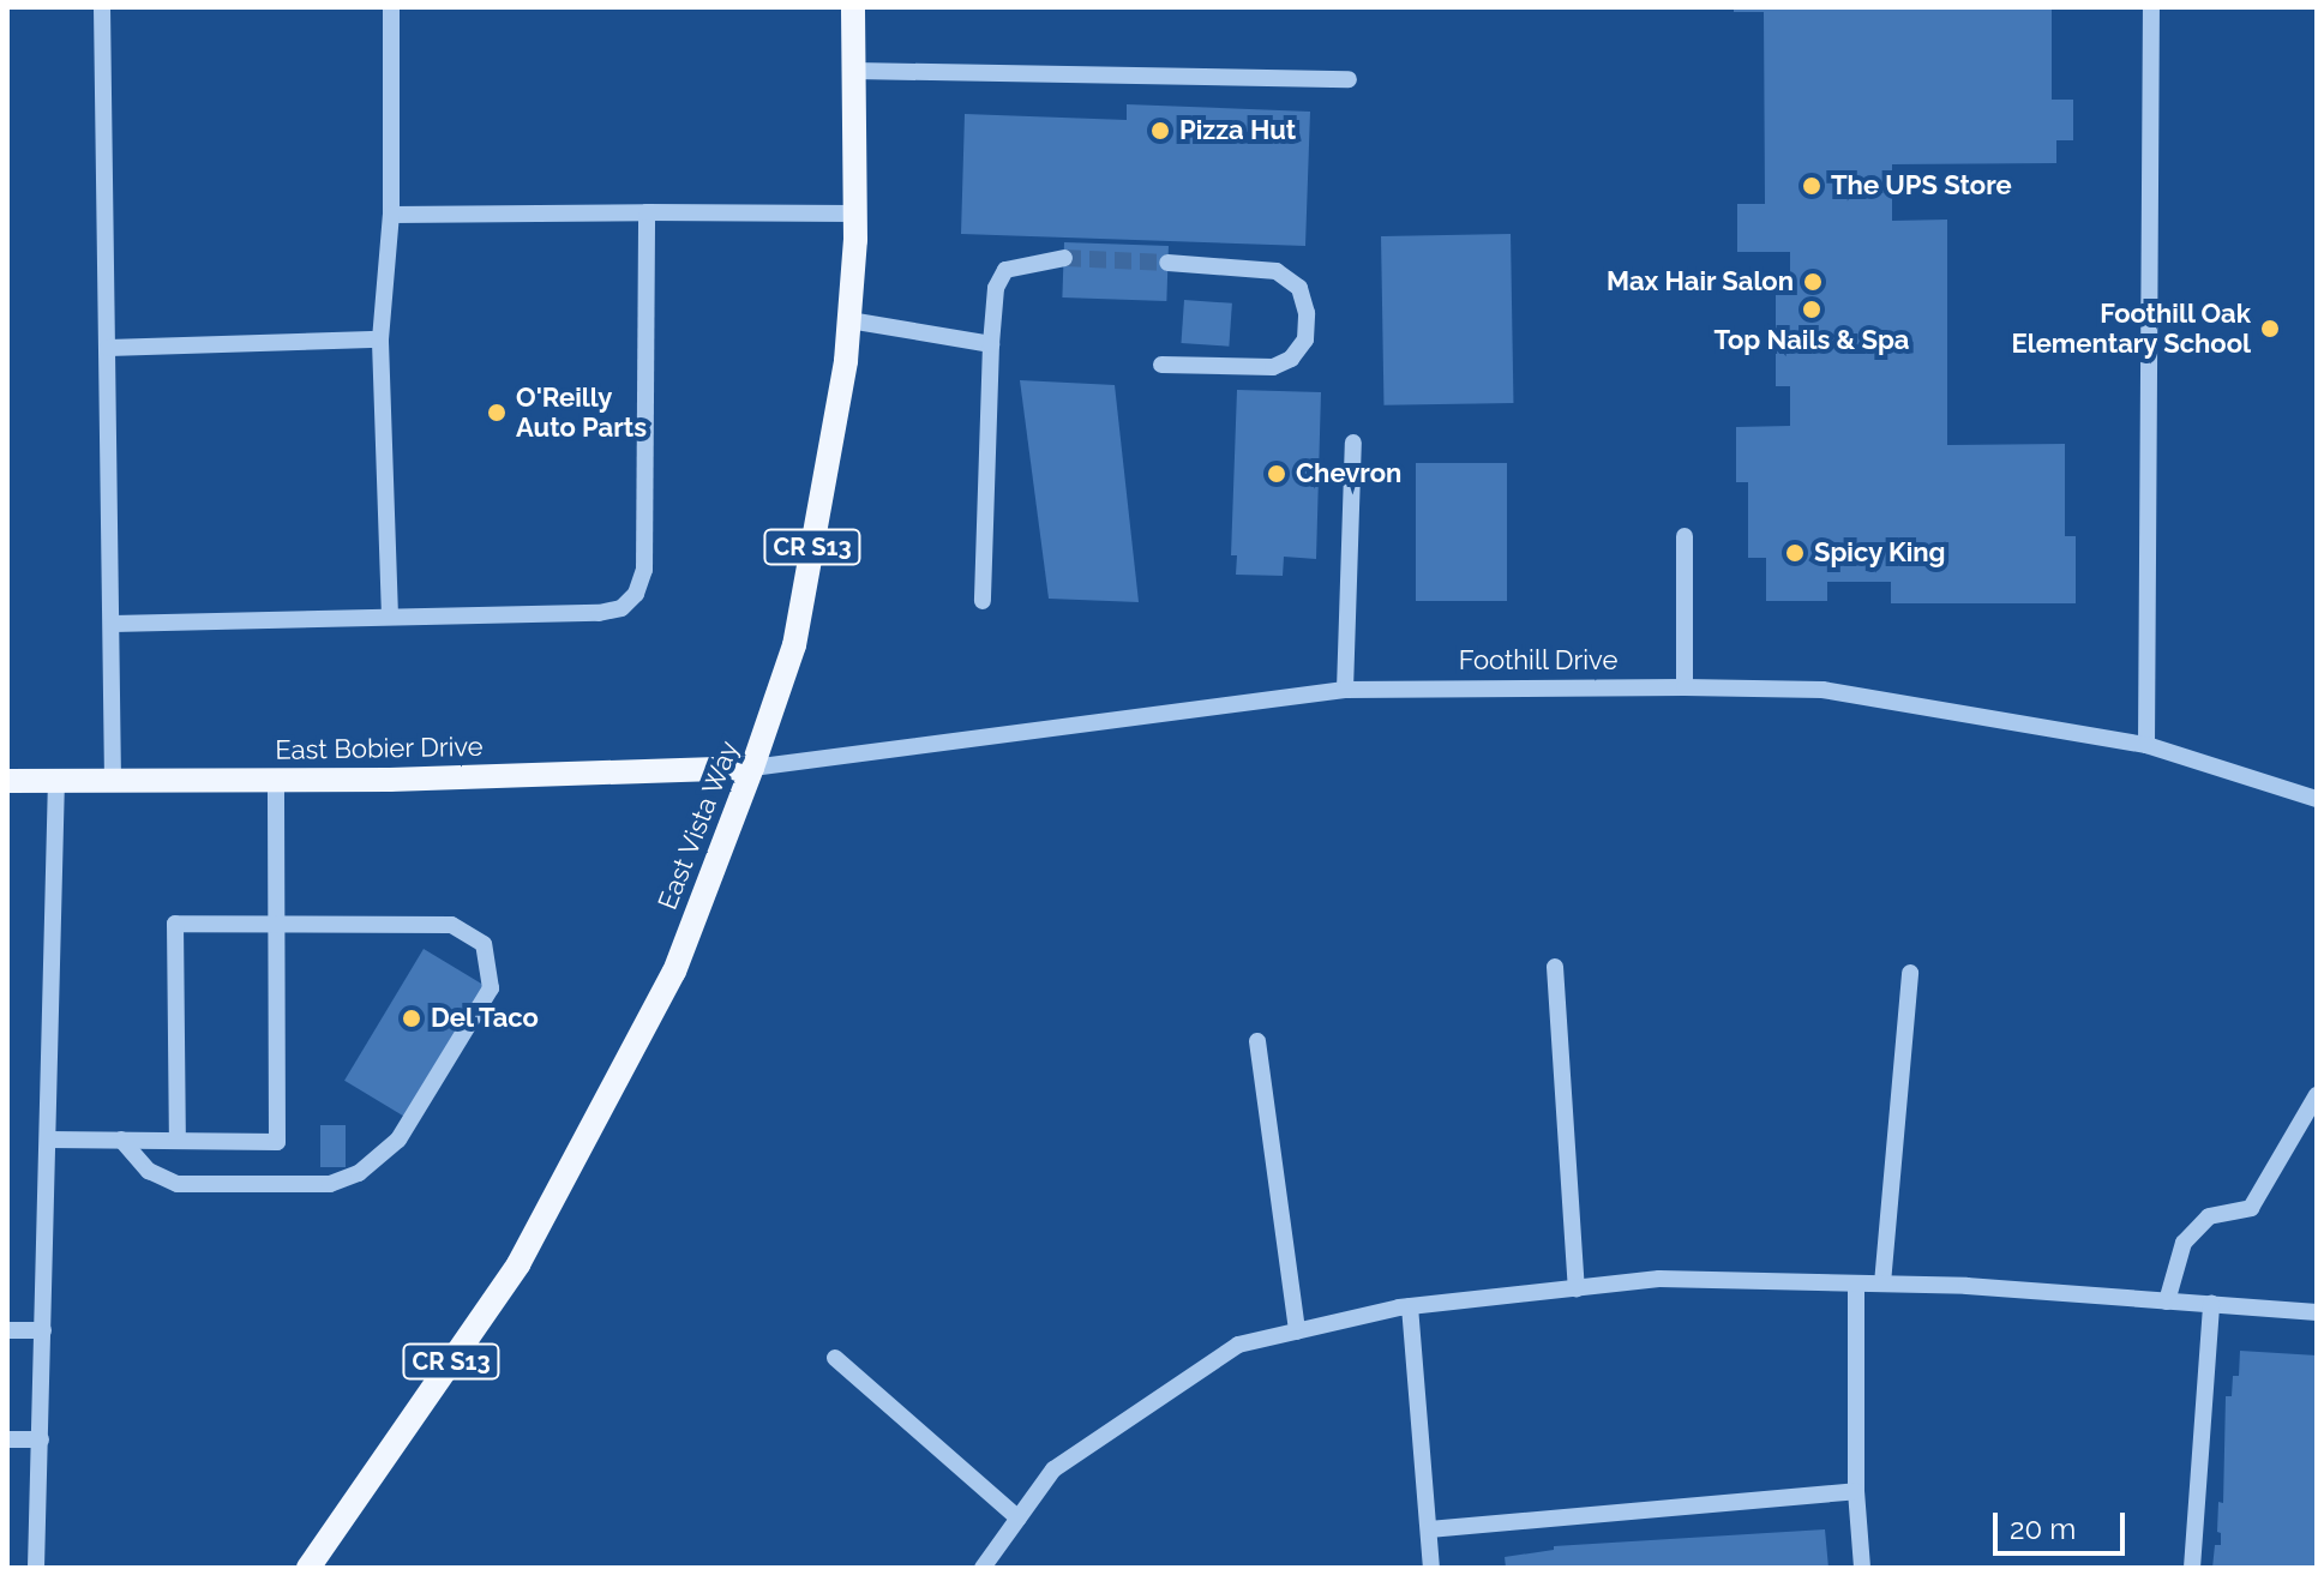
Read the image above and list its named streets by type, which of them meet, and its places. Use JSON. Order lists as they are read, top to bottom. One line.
{"streets":{"main road":["CR S13","East Bobier Drive","East Vista Way"],"street":["Foothill Drive"]},"crossings":[["Foothill Drive","East Bobier Drive"],["Foothill Drive","East Vista Way"],["East Bobier Drive","East Vista Way"]],"places":["Pizza Hut","The UPS Store","Max Hair Salon","Top Nails & Spa","Foothill Oak Elementary School","O'Reilly Auto Parts","Chevron","Spicy King","Del Taco"],"scale_bar":"20 m"}
